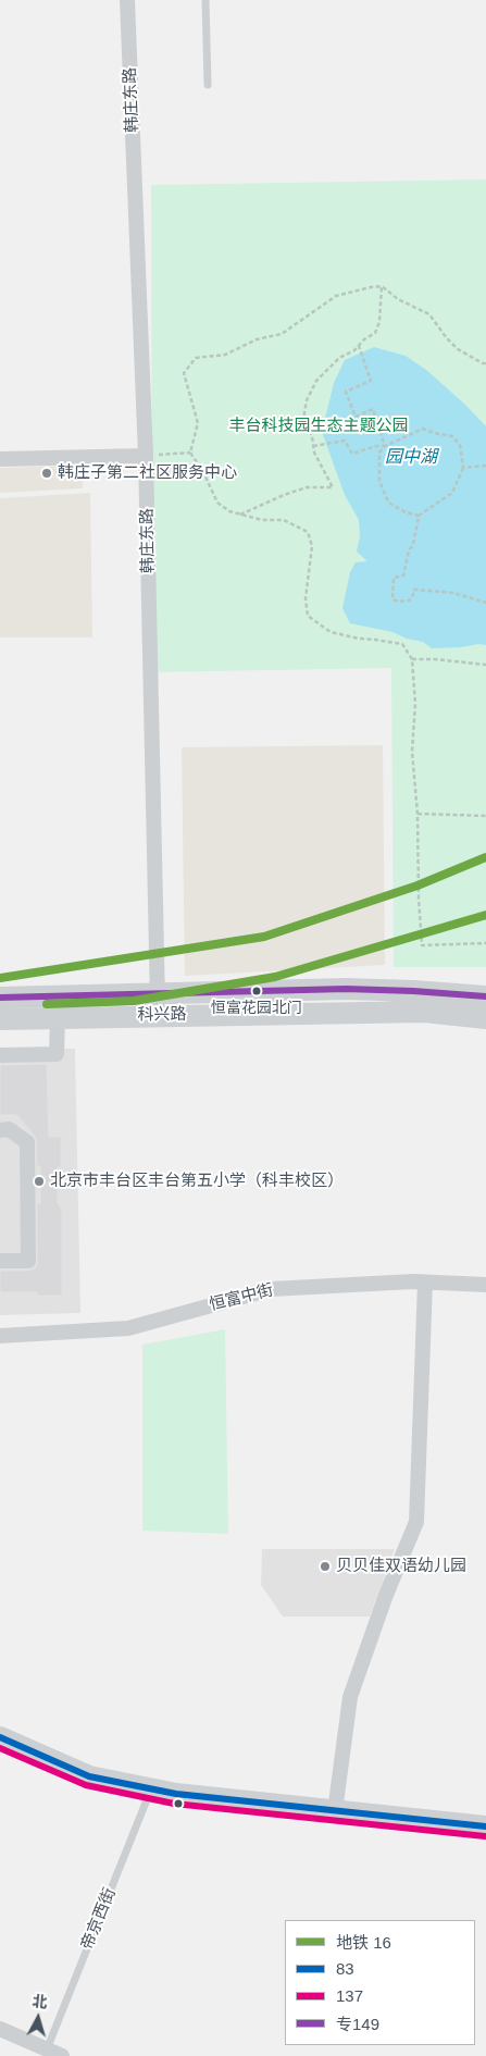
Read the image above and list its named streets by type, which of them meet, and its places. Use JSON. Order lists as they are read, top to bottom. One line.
{"streets":{"main road":["科兴路"],"street":["韩庄东路","恒富中街"],"lane":["帝京西街"]},"crossings":[["韩庄东路","科兴路"]],"water":["园中湖"],"parks":["丰台科技园生态主题公园"],"places":["韩庄子第二社区服务中心","恒富花园北门","北京市丰台区丰台第五小学（科丰校区）","贝贝佳双语幼儿园"],"lines":["metro line 16","transit line 专149","transit line 83","transit line 137"],"legend":["地铁 16","83","137","专149"],"north":"top"}
